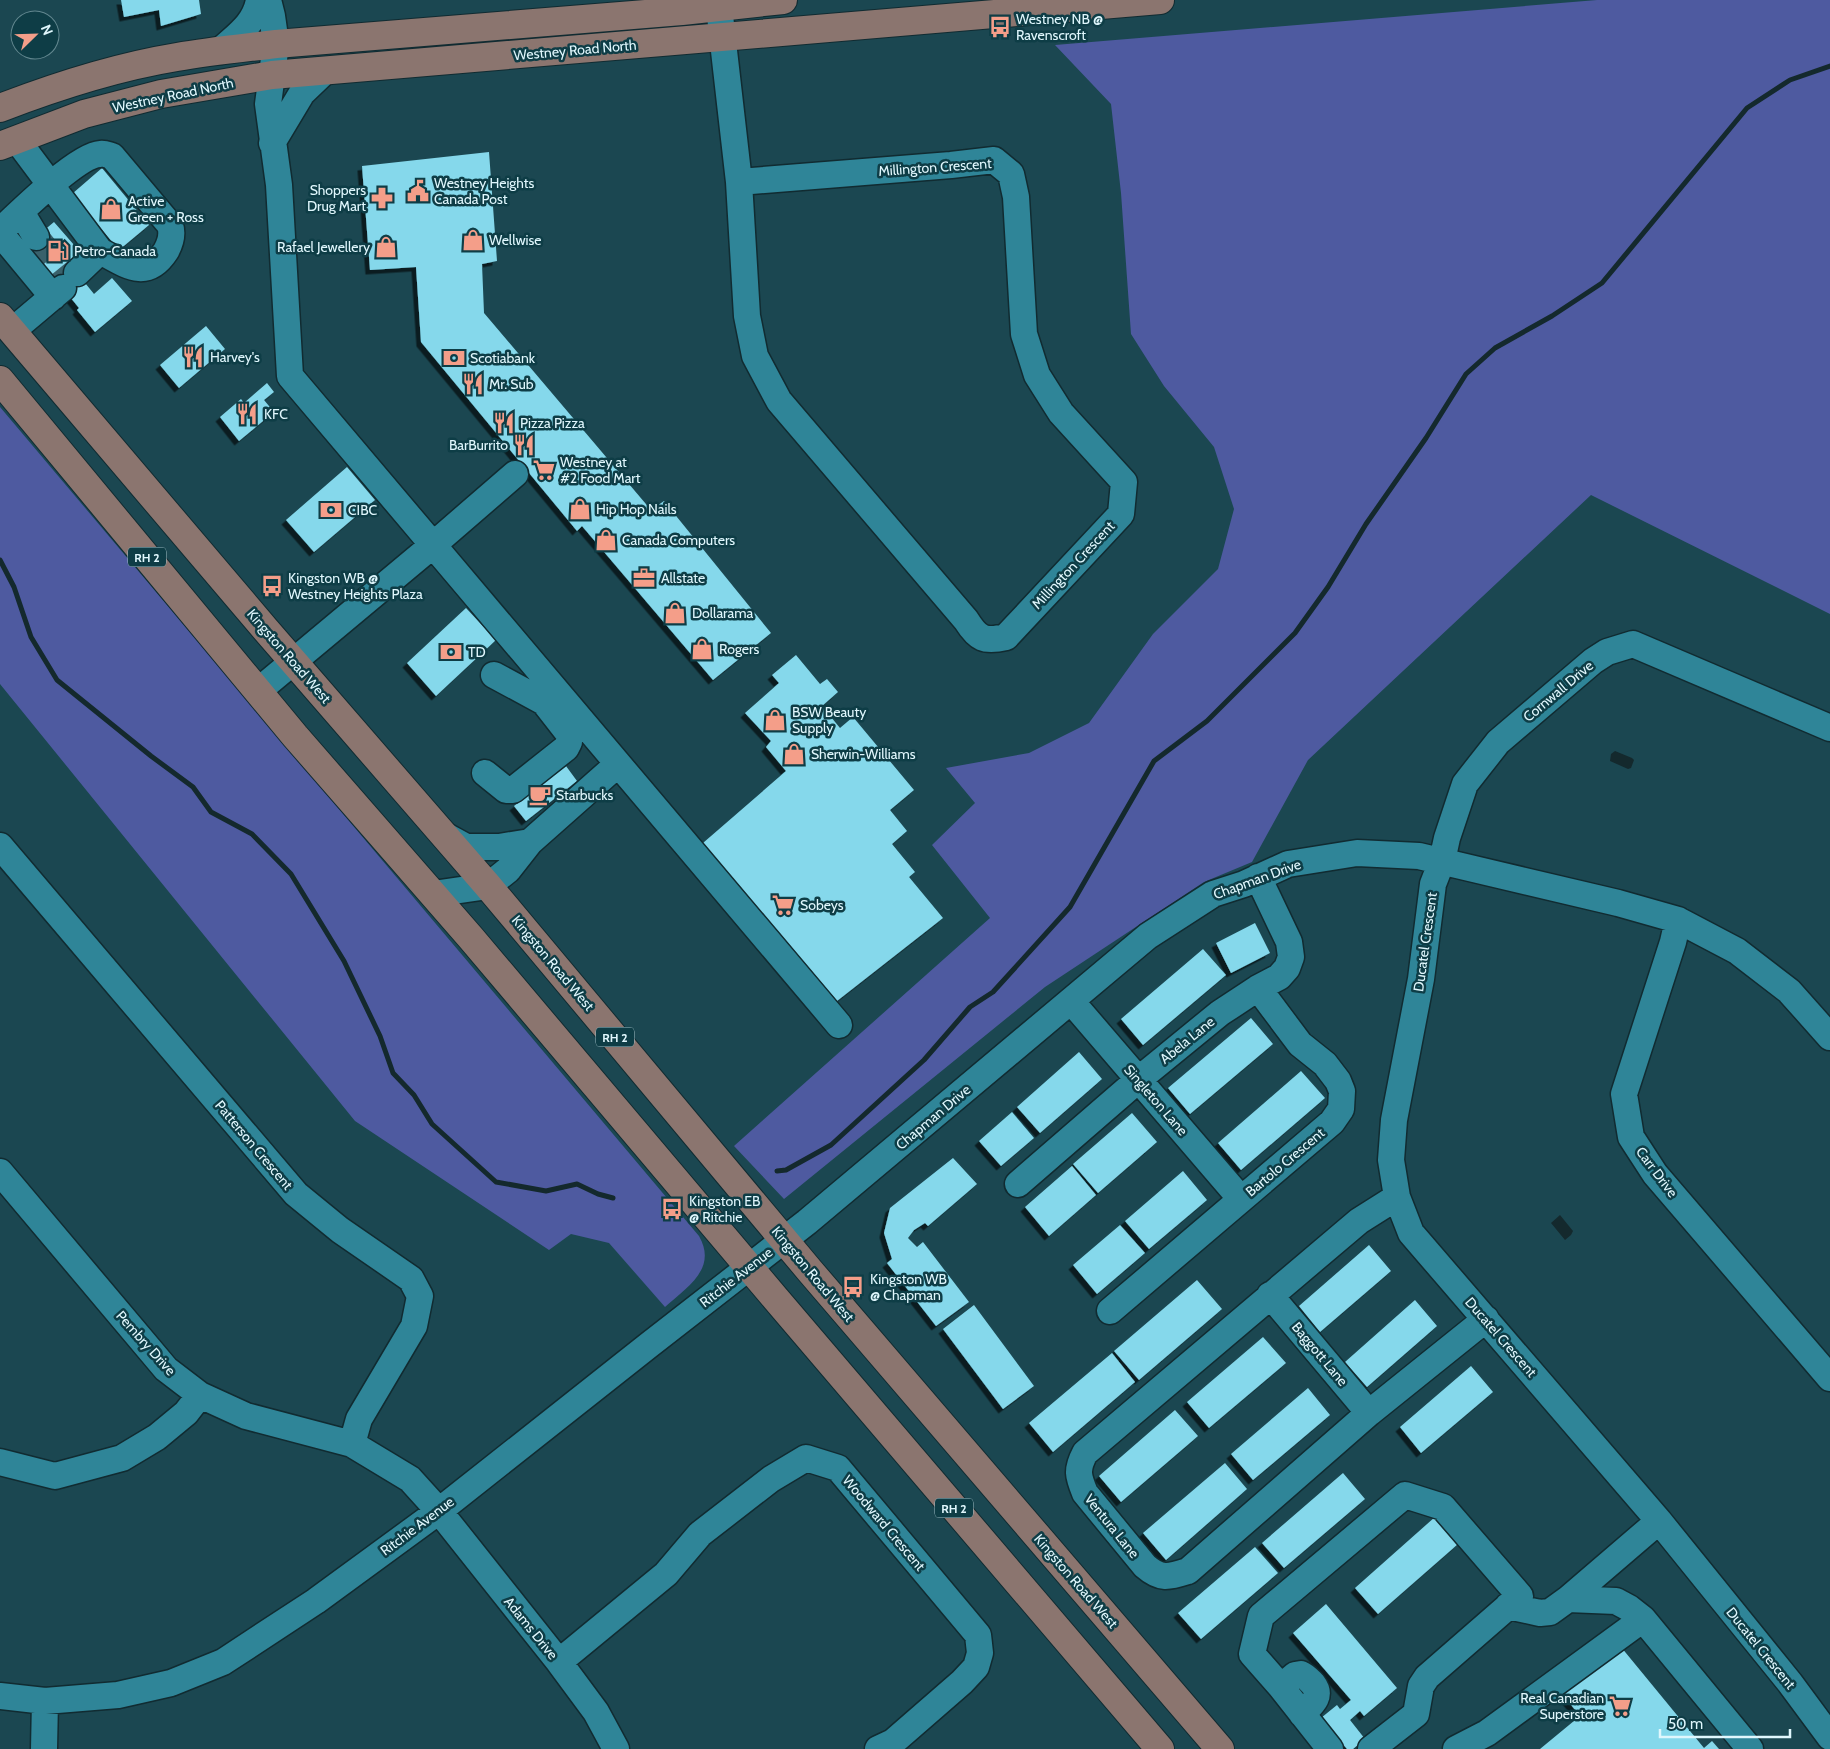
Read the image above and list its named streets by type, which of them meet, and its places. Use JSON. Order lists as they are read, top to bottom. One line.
{"streets":{"main road":["Westney Road North","RH 2","Kingston Road West"],"street":["Millington Crescent","Cornwall Drive","Chapman Drive","Ducatel Crescent","Abela Lane","Singleton Lane","Patterson Crescent","Bartolo Crescent","Carr Drive","Ritchie Avenue","Pembry Drive","Baggott Lane","Woodward Crescent","Ventura Lane","Adams Drive"]},"crossings":[["Westney Road North","Millington Crescent"],["RH 2","Ritchie Avenue"],["Kingston Road West","Chapman Drive"],["Kingston Road West","Ritchie Avenue"],["Cornwall Drive","Chapman Drive"],["Cornwall Drive","Ducatel Crescent"],["Chapman Drive","Ducatel Crescent"],["Chapman Drive","Abela Lane"],["Chapman Drive","Singleton Lane"],["Chapman Drive","Carr Drive"],["Chapman Drive","Ritchie Avenue"],["Ducatel Crescent","Ventura Lane"],["Abela Lane","Singleton Lane"],["Abela Lane","Bartolo Crescent"],["Singleton Lane","Bartolo Crescent"],["Patterson Crescent","Pembry Drive"],["Ritchie Avenue","Pembry Drive"],["Ritchie Avenue","Adams Drive"],["Pembry Drive","Adams Drive"],["Baggott Lane","Ventura Lane"],["Woodward Crescent","Adams Drive"]],"places":{"bus stop":["Westney NB @ Ravenscroft","Kingston WB @ Westney Heights Plaza","Kingston EB @ Ritchie","Kingston WB @ Chapman"],"public building":["Westney Heights Canada Post"],"pharmacy":["Shoppers Drug Mart"],"shop":["Active Green + Ross","Wellwise","Rafael Jewellery","Hip Hop Nails","Canada Computers","Dollarama","Rogers","BSW Beauty Supply","Sherwin-Williams"],"fuel station":["Petro-Canada"],"restaurant":["Harvey's","Mr. Sub","KFC","Pizza Pizza","BarBurrito"],"bank":["Scotiabank","CIBC","TD"],"supermarket":["Westney at #2 Food Mart","Sobeys","Real Canadian Superstore"],"office":["Allstate"],"cafe":["Starbucks"]},"scale_bar":"50 m","north":"top right"}
